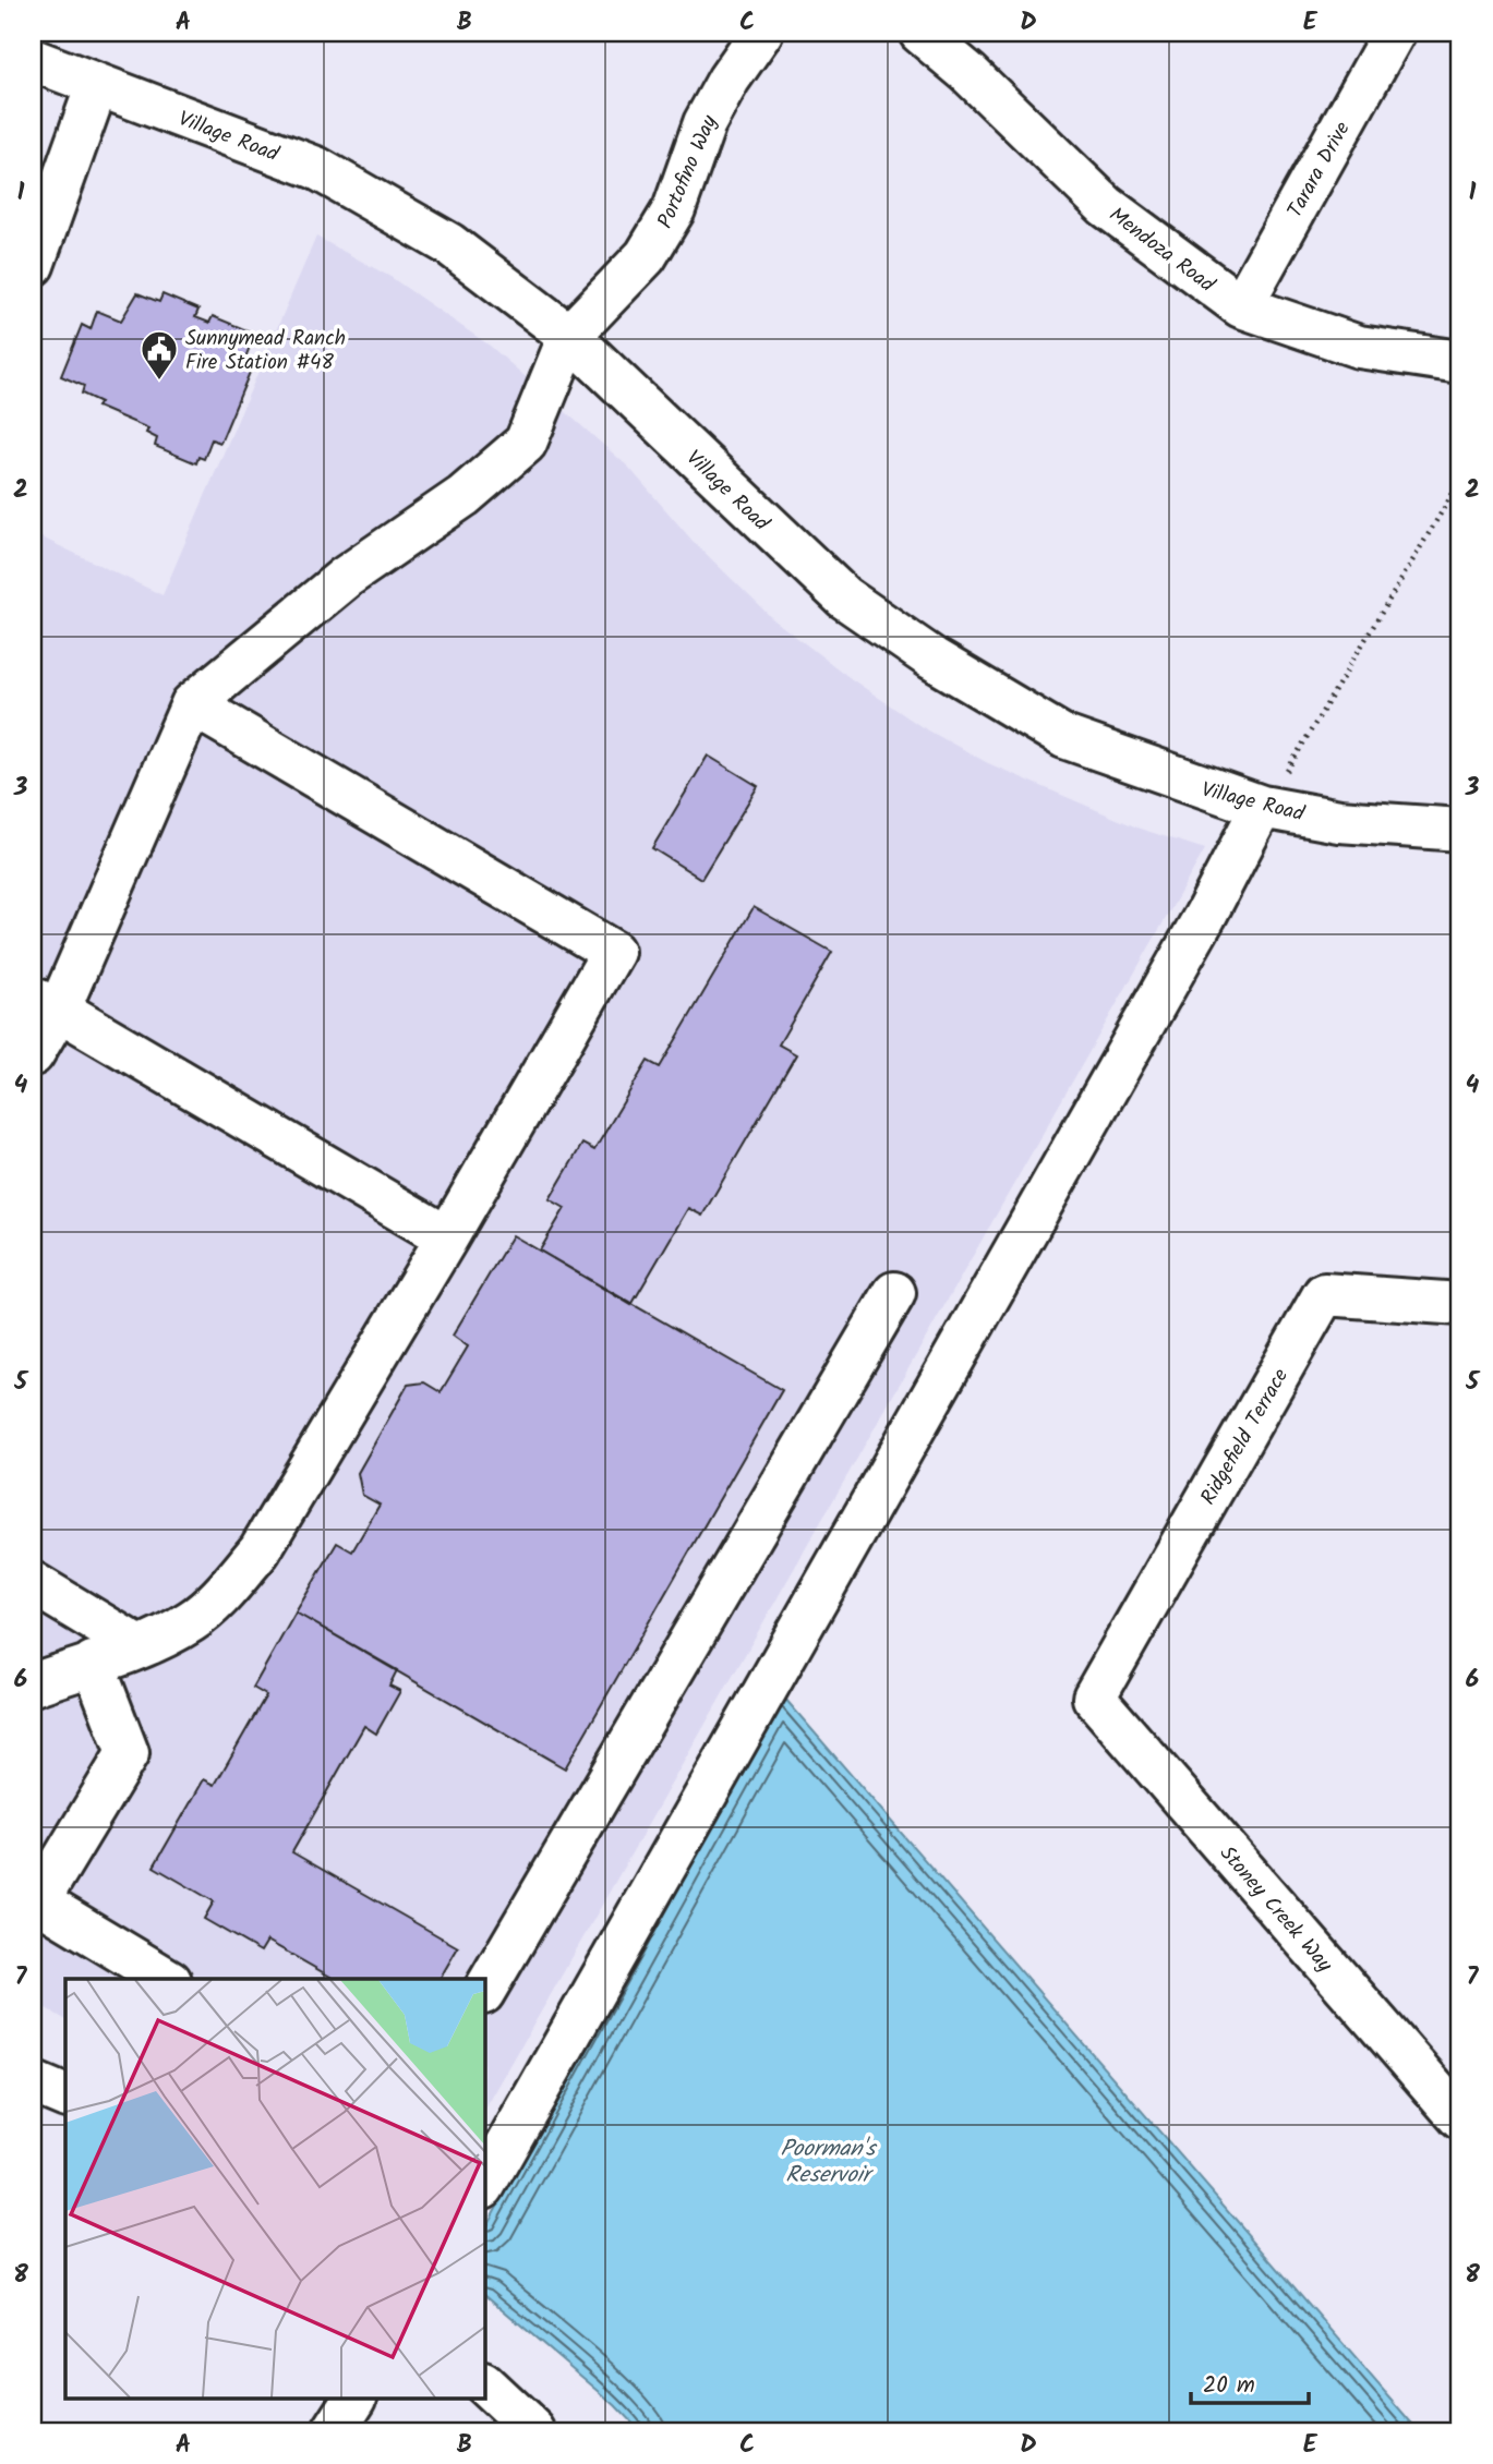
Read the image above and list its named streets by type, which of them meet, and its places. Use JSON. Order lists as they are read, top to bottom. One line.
{"streets":{"street":["Village Road","Tarara Drive","Portofino Way","Mendoza Road","Ridgefield Terrace","Stoney Creek Way"]},"crossings":[["Village Road","Portofino Way"],["Tarara Drive","Mendoza Road"],["Ridgefield Terrace","Stoney Creek Way"]],"water":["Poorman's Reservoir"],"places":{"public building":["Sunnymead Ranch Fire Station #48"]},"scale_bar":"20 m","grid":{"columns":["A","B","C","D","E"],"rows":["1","2","3","4","5","6","7","8"]}}
